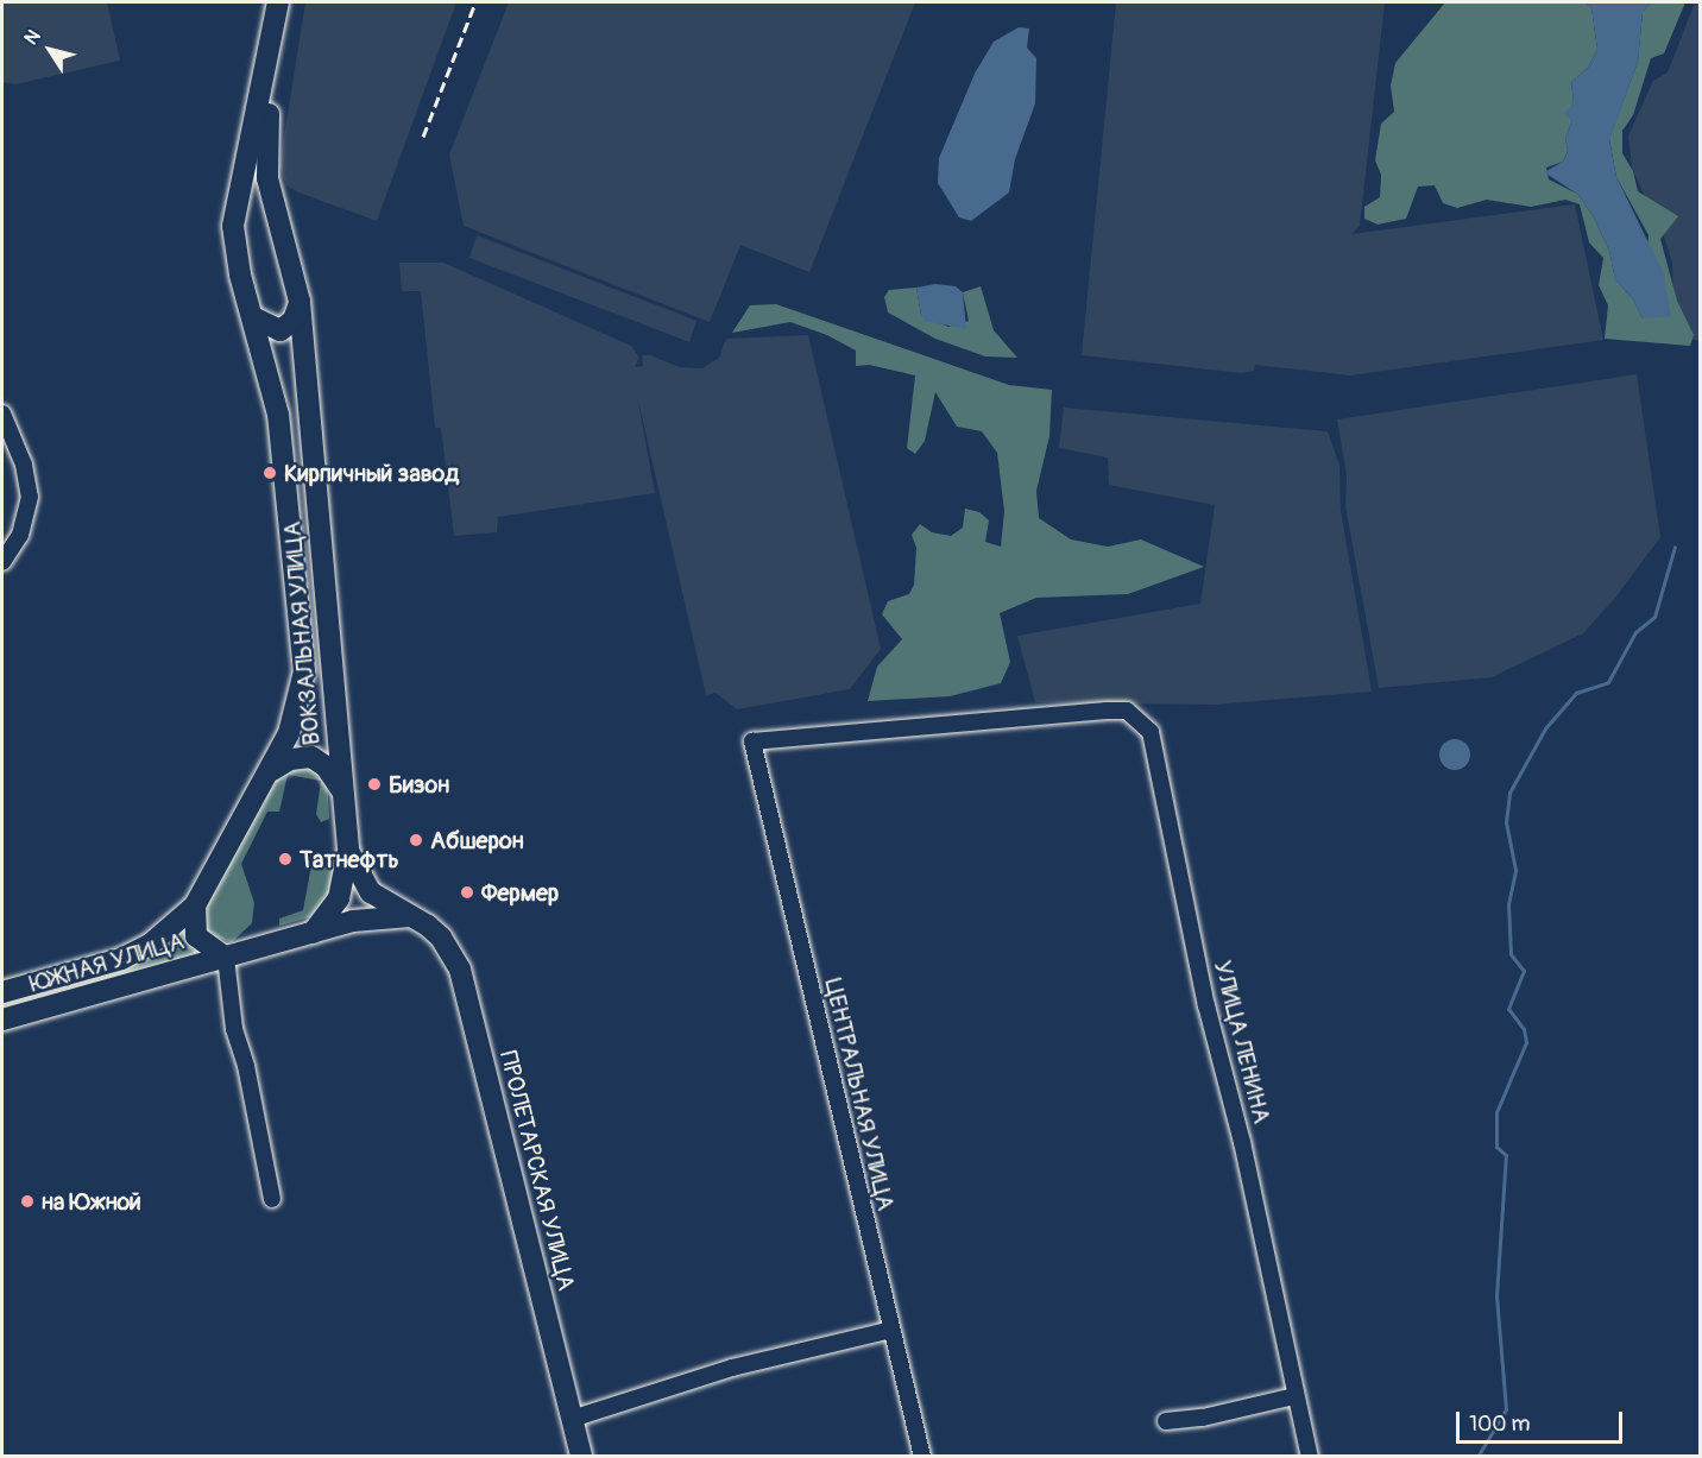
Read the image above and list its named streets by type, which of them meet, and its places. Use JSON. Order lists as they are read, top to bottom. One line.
{"streets":{"main road":["ВОКЗАЛЬНАЯ УЛИЦА","ЮЖНАЯ УЛИЦА","ПРОЛЕТАРСКАЯ УЛИЦА"],"street":["УЛИЦА ЛЕНИНА","ЦЕНТРАЛЬНАЯ УЛИЦА"]},"crossings":[["ВОКЗАЛЬНАЯ УЛИЦА","ЮЖНАЯ УЛИЦА"],["ВОКЗАЛЬНАЯ УЛИЦА","ПРОЛЕТАРСКАЯ УЛИЦА"],["УЛИЦА ЛЕНИНА","ЦЕНТРАЛЬНАЯ УЛИЦА"]],"places":["Кирпичный завод","Бизон","Абшерон","Татнефть","Фермер","на Южной"],"scale_bar":"100 m","north":"top left"}
